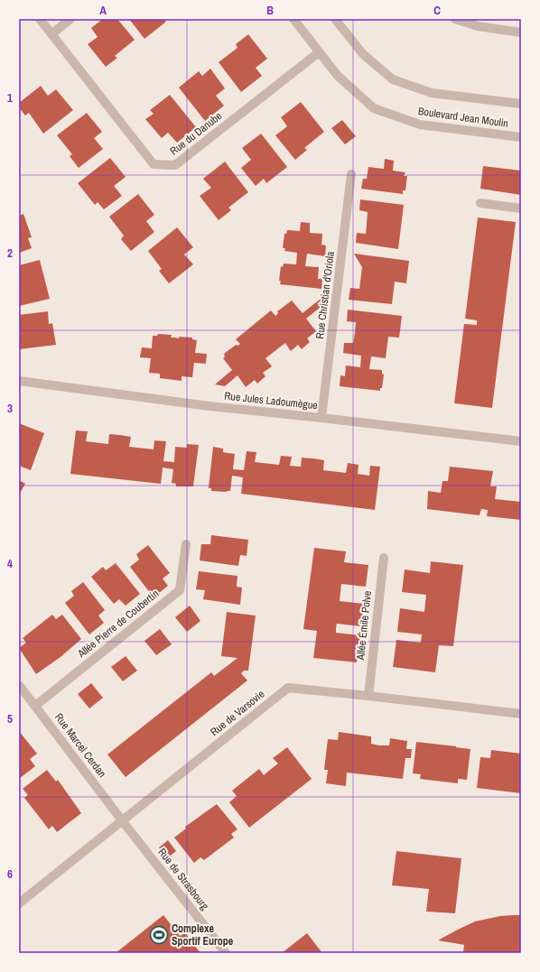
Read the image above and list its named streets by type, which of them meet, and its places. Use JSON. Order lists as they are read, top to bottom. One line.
{"streets":{"street":["Boulevard Jean Moulin","Rue du Danube","Rue Christian d'Oriola","Rue Jules Ladoumègue","Allée Pierre de Coubertin","Allée Émile Polve","Rue de Varsovie","Rue Marcel Cerdan","Rue de Strasbourg"]},"crossings":[["Boulevard Jean Moulin","Rue du Danube"],["Rue Christian d'Oriola","Rue Jules Ladoumègue"],["Allée Pierre de Coubertin","Rue Marcel Cerdan"],["Allée Émile Polve","Rue de Varsovie"],["Rue de Varsovie","Rue Marcel Cerdan"],["Rue de Varsovie","Rue de Strasbourg"],["Rue Marcel Cerdan","Rue de Strasbourg"]],"places":{"sports":["Complexe Sportif Europe"]},"grid":{"columns":["A","B","C"],"rows":["1","2","3","4","5","6"]}}
